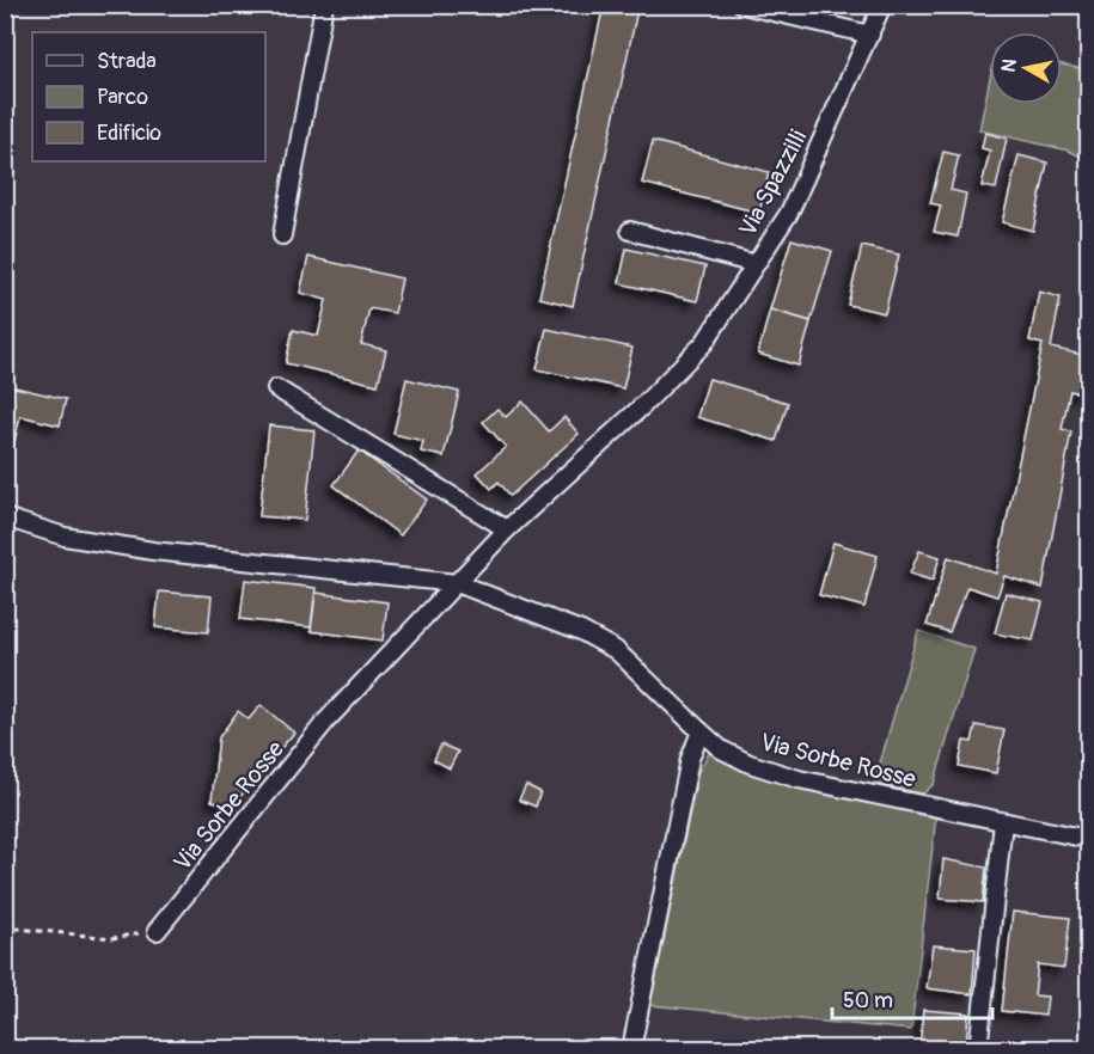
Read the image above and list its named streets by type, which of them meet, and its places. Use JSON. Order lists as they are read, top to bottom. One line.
{"streets":{"street":["Via Spazzilli","Via Sorbe Rosse"]},"crossings":[["Via Spazzilli","Via Sorbe Rosse"]],"legend":["Strada","Parco","Edificio"],"scale_bar":"50 m","north":"left"}
